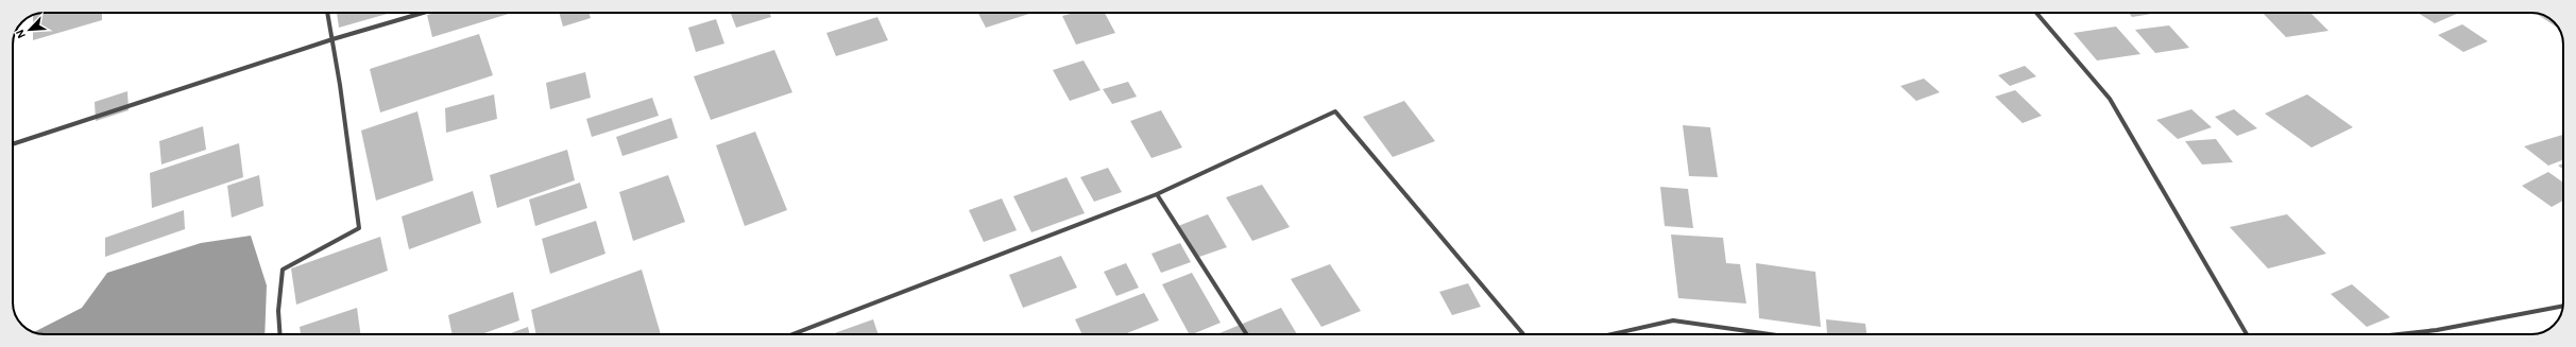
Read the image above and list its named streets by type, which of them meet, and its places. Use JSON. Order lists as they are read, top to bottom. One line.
{"north":"bottom left"}
